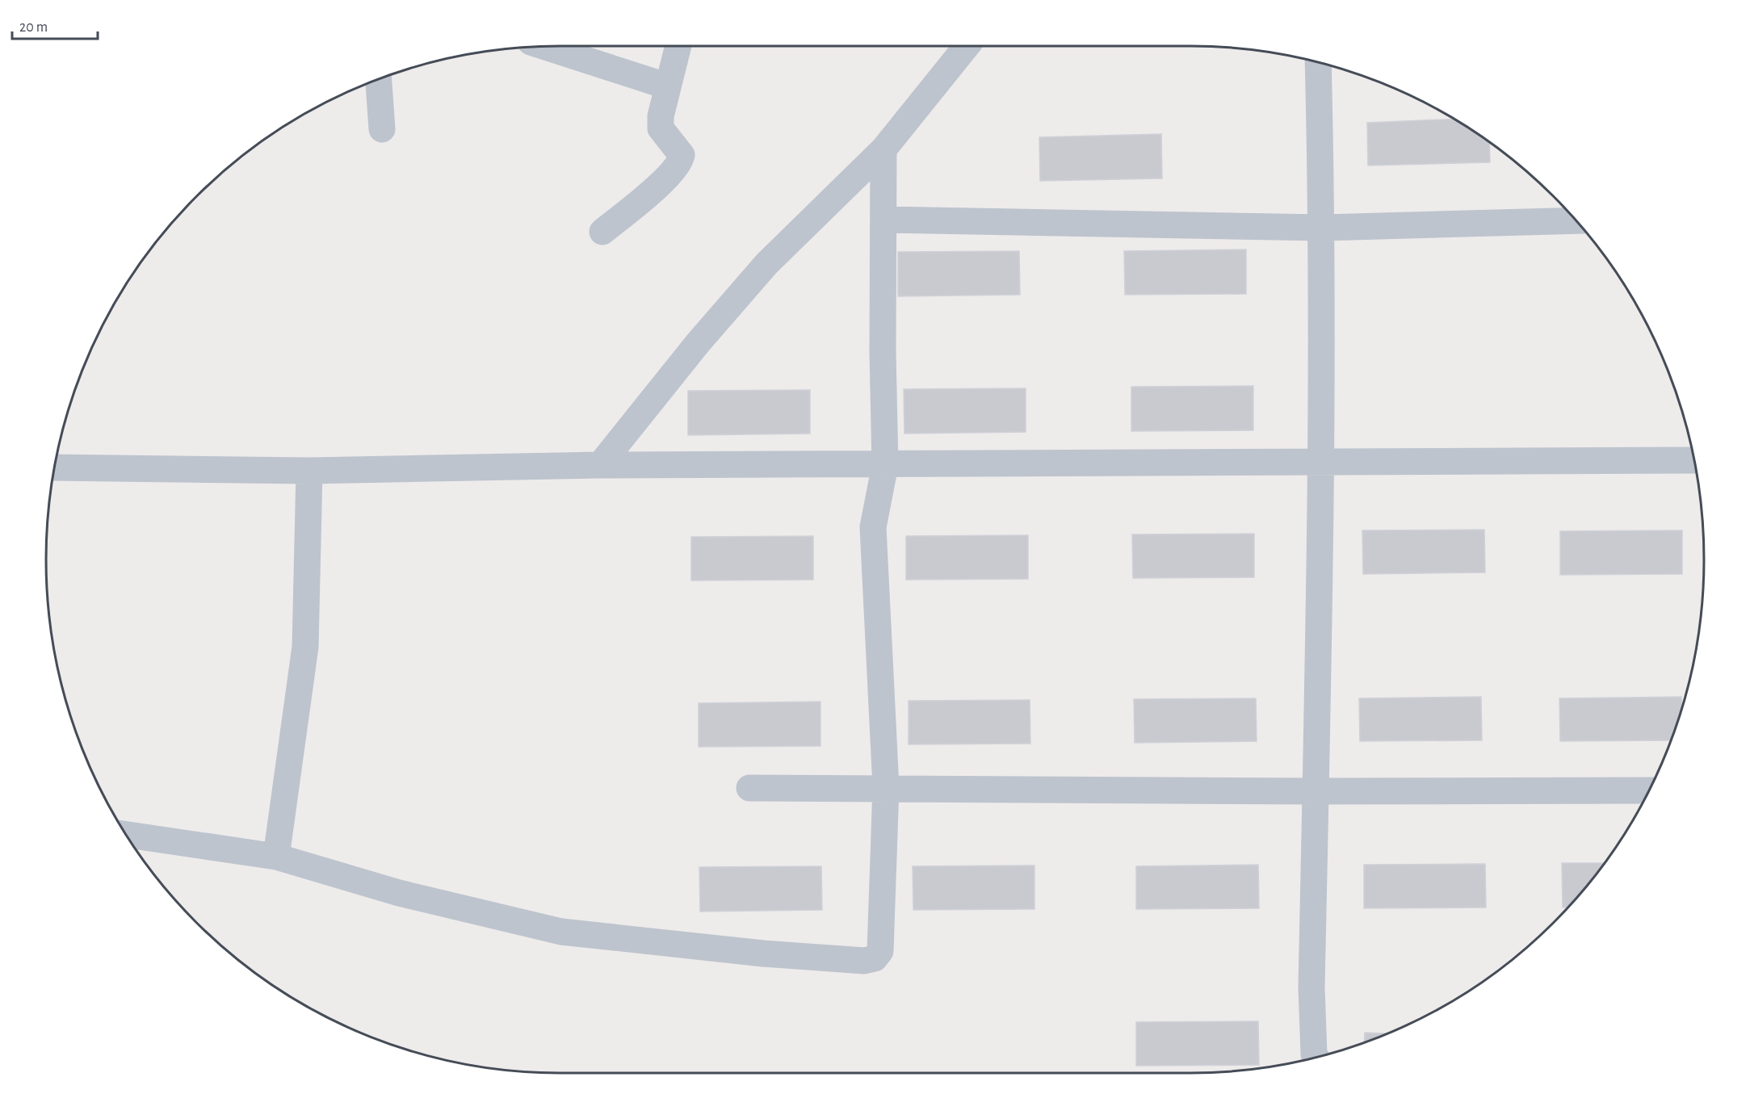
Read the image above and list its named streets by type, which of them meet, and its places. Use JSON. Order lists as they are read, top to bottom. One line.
{"scale_bar":"20 m"}
